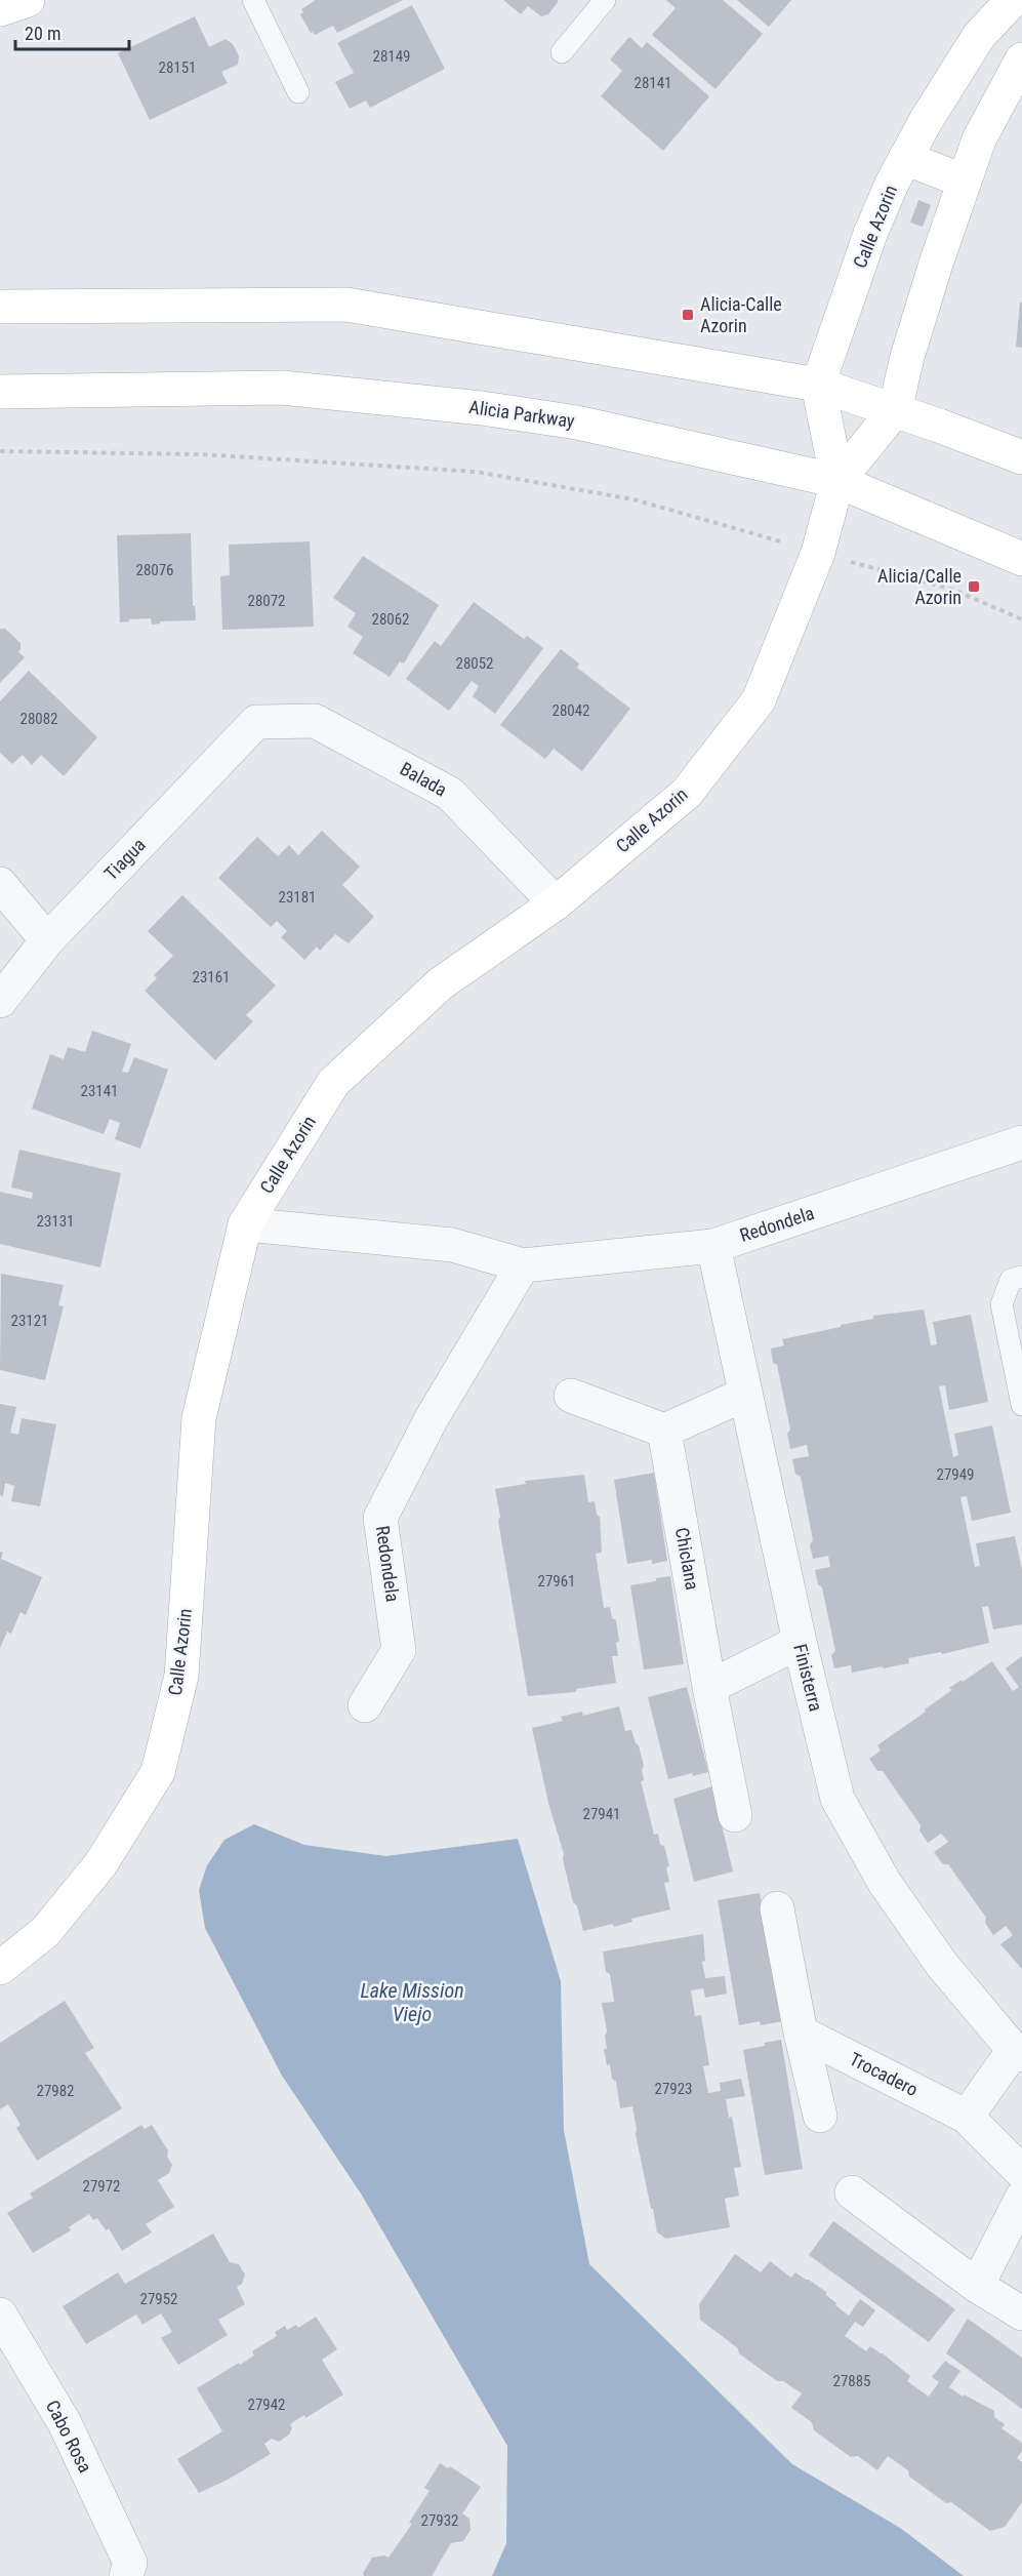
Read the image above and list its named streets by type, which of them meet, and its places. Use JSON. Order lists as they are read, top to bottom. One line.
{"streets":{"street":["Calle Azorin","Alicia Parkway","Balada","Tiagua","Redondela","Chiclana","Finisterra","Trocadero","Cabo Rosa"]},"crossings":[["Calle Azorin","Alicia Parkway"],["Calle Azorin","Balada"],["Calle Azorin","Redondela"],["Balada","Tiagua"],["Redondela","Finisterra"]],"water":["Lake Mission Viejo"],"places":{"transit":["Alicia-Calle Azorin","Alicia/Calle Azorin"]},"house_numbers":["28149","28151","28141","28076","28072","28062","28052","28042","28082","23181","23161","23141","23131","23121","27949","27961","27941","27923","27982","27972","27952","27885","27942","27932"],"scale_bar":"20 m"}
